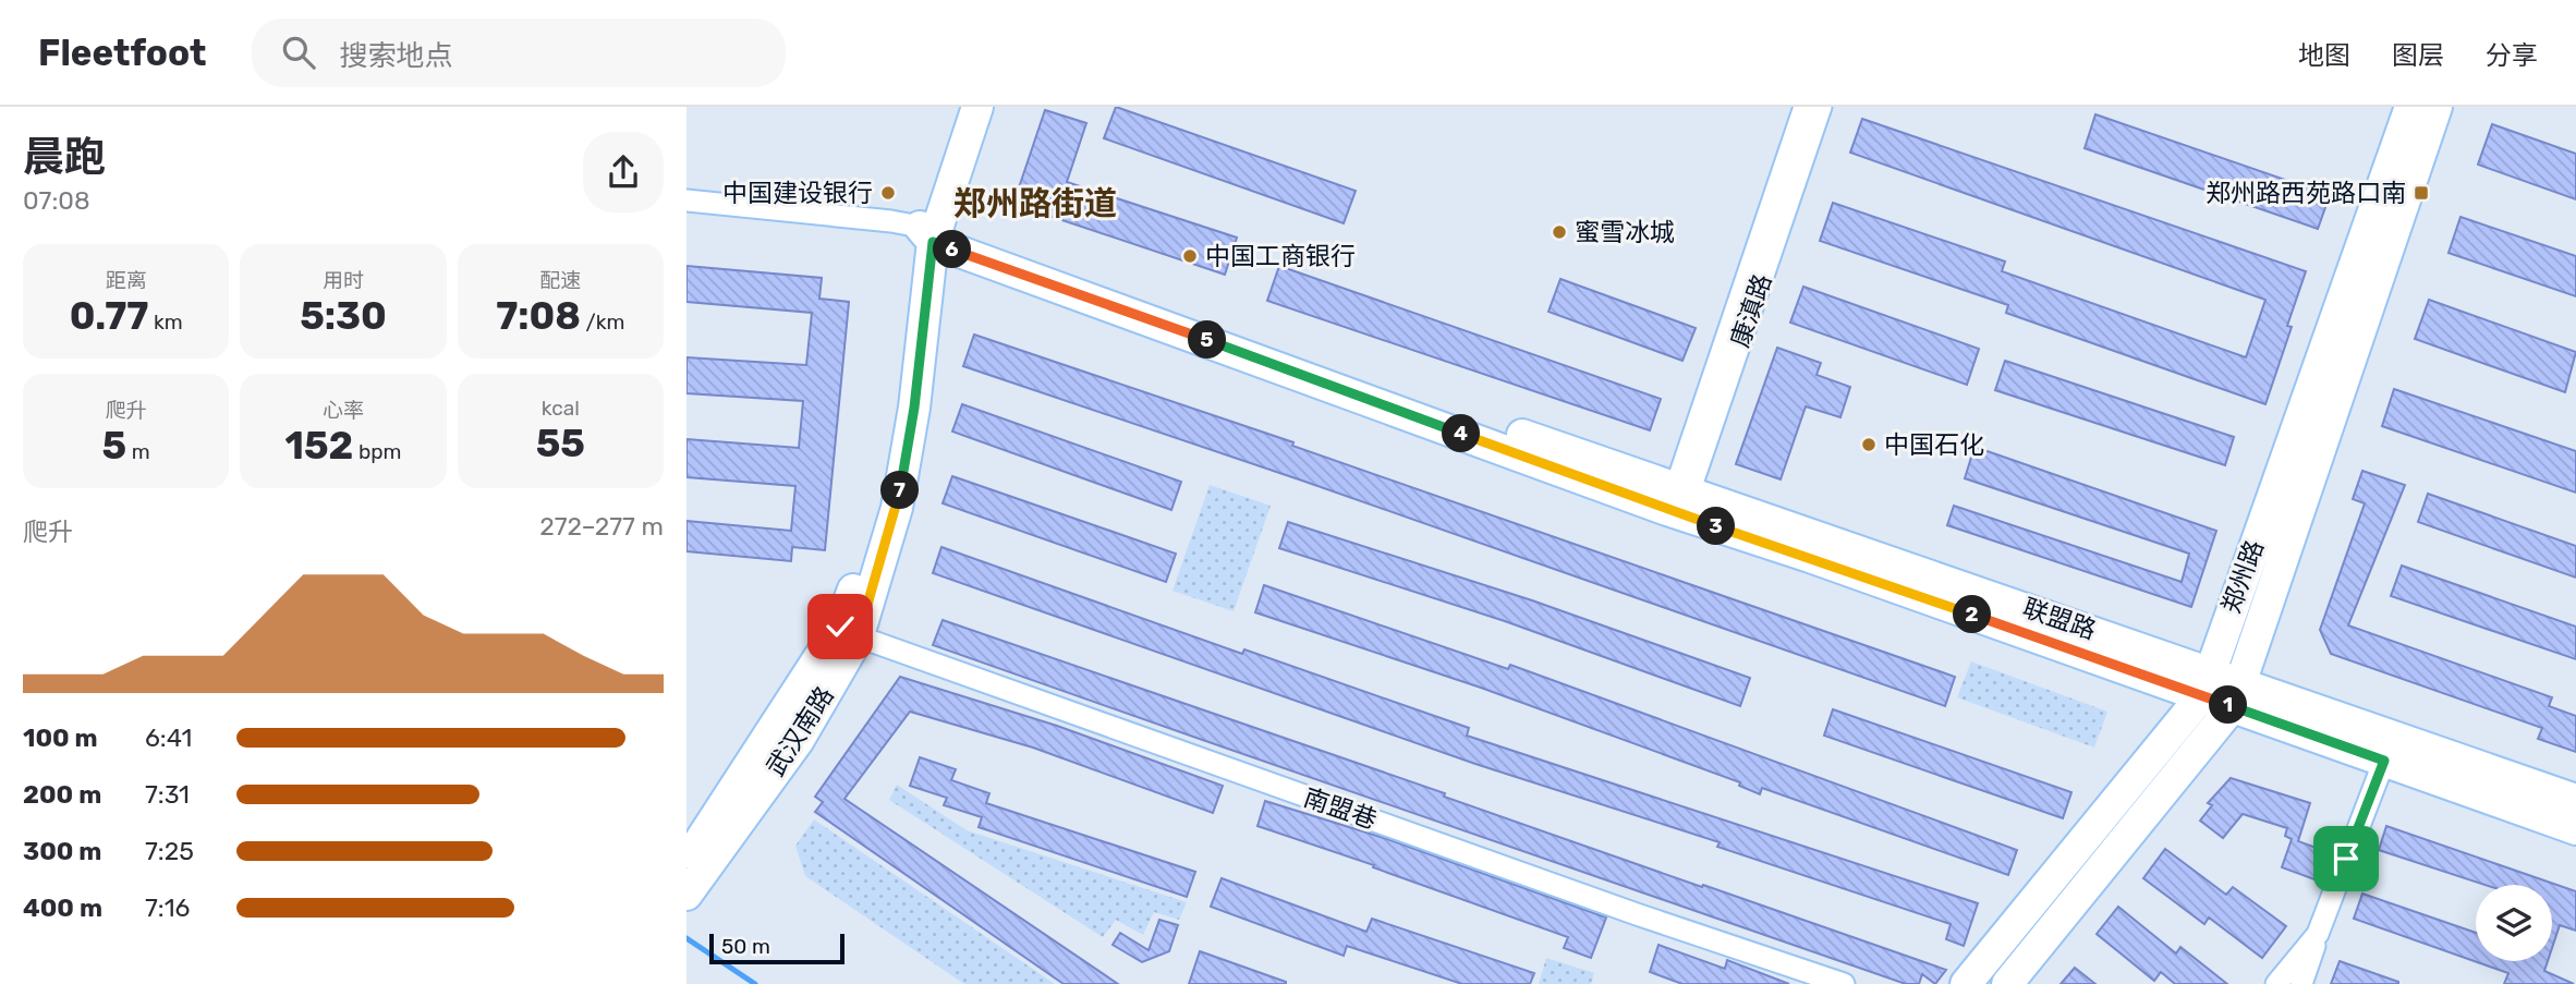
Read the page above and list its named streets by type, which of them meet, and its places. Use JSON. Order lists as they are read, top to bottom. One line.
{"streets":{"main road":["郑州路","联盟路","武汉南路"],"street":["康滇路","南盟巷"]},"crossings":[["康滇路","联盟路"],["郑州路","联盟路"],["联盟路","武汉南路"],["武汉南路","南盟巷"]],"districts":["郑州路街道"],"places":{"other":["中国建设银行","蜜雪冰城","中国工商银行","中国石化"],"transit":["郑州路西苑路口南"]},"scale_bar":"50 m","page":{"header":"Fleetfoot","search":"搜索地点","nav":["地图","图层","分享"],"heading":["晨跑","07:08"],"pins":["6","5","4","7","3","2","1"],"stats":[["距离","0.77 km"],["用时","5:30"],["配速","7:08 /km"],["爬升","5 m"],["心率","152 bpm"],["kcal","55"]],"chart":["爬升","272–277 m"],"list":[{"name":"100 m","note":"6:41"},{"name":"200 m","note":"7:31"},{"name":"300 m","note":"7:25"},{"name":"400 m","note":"7:16"}],"scale":"50 m"}}
